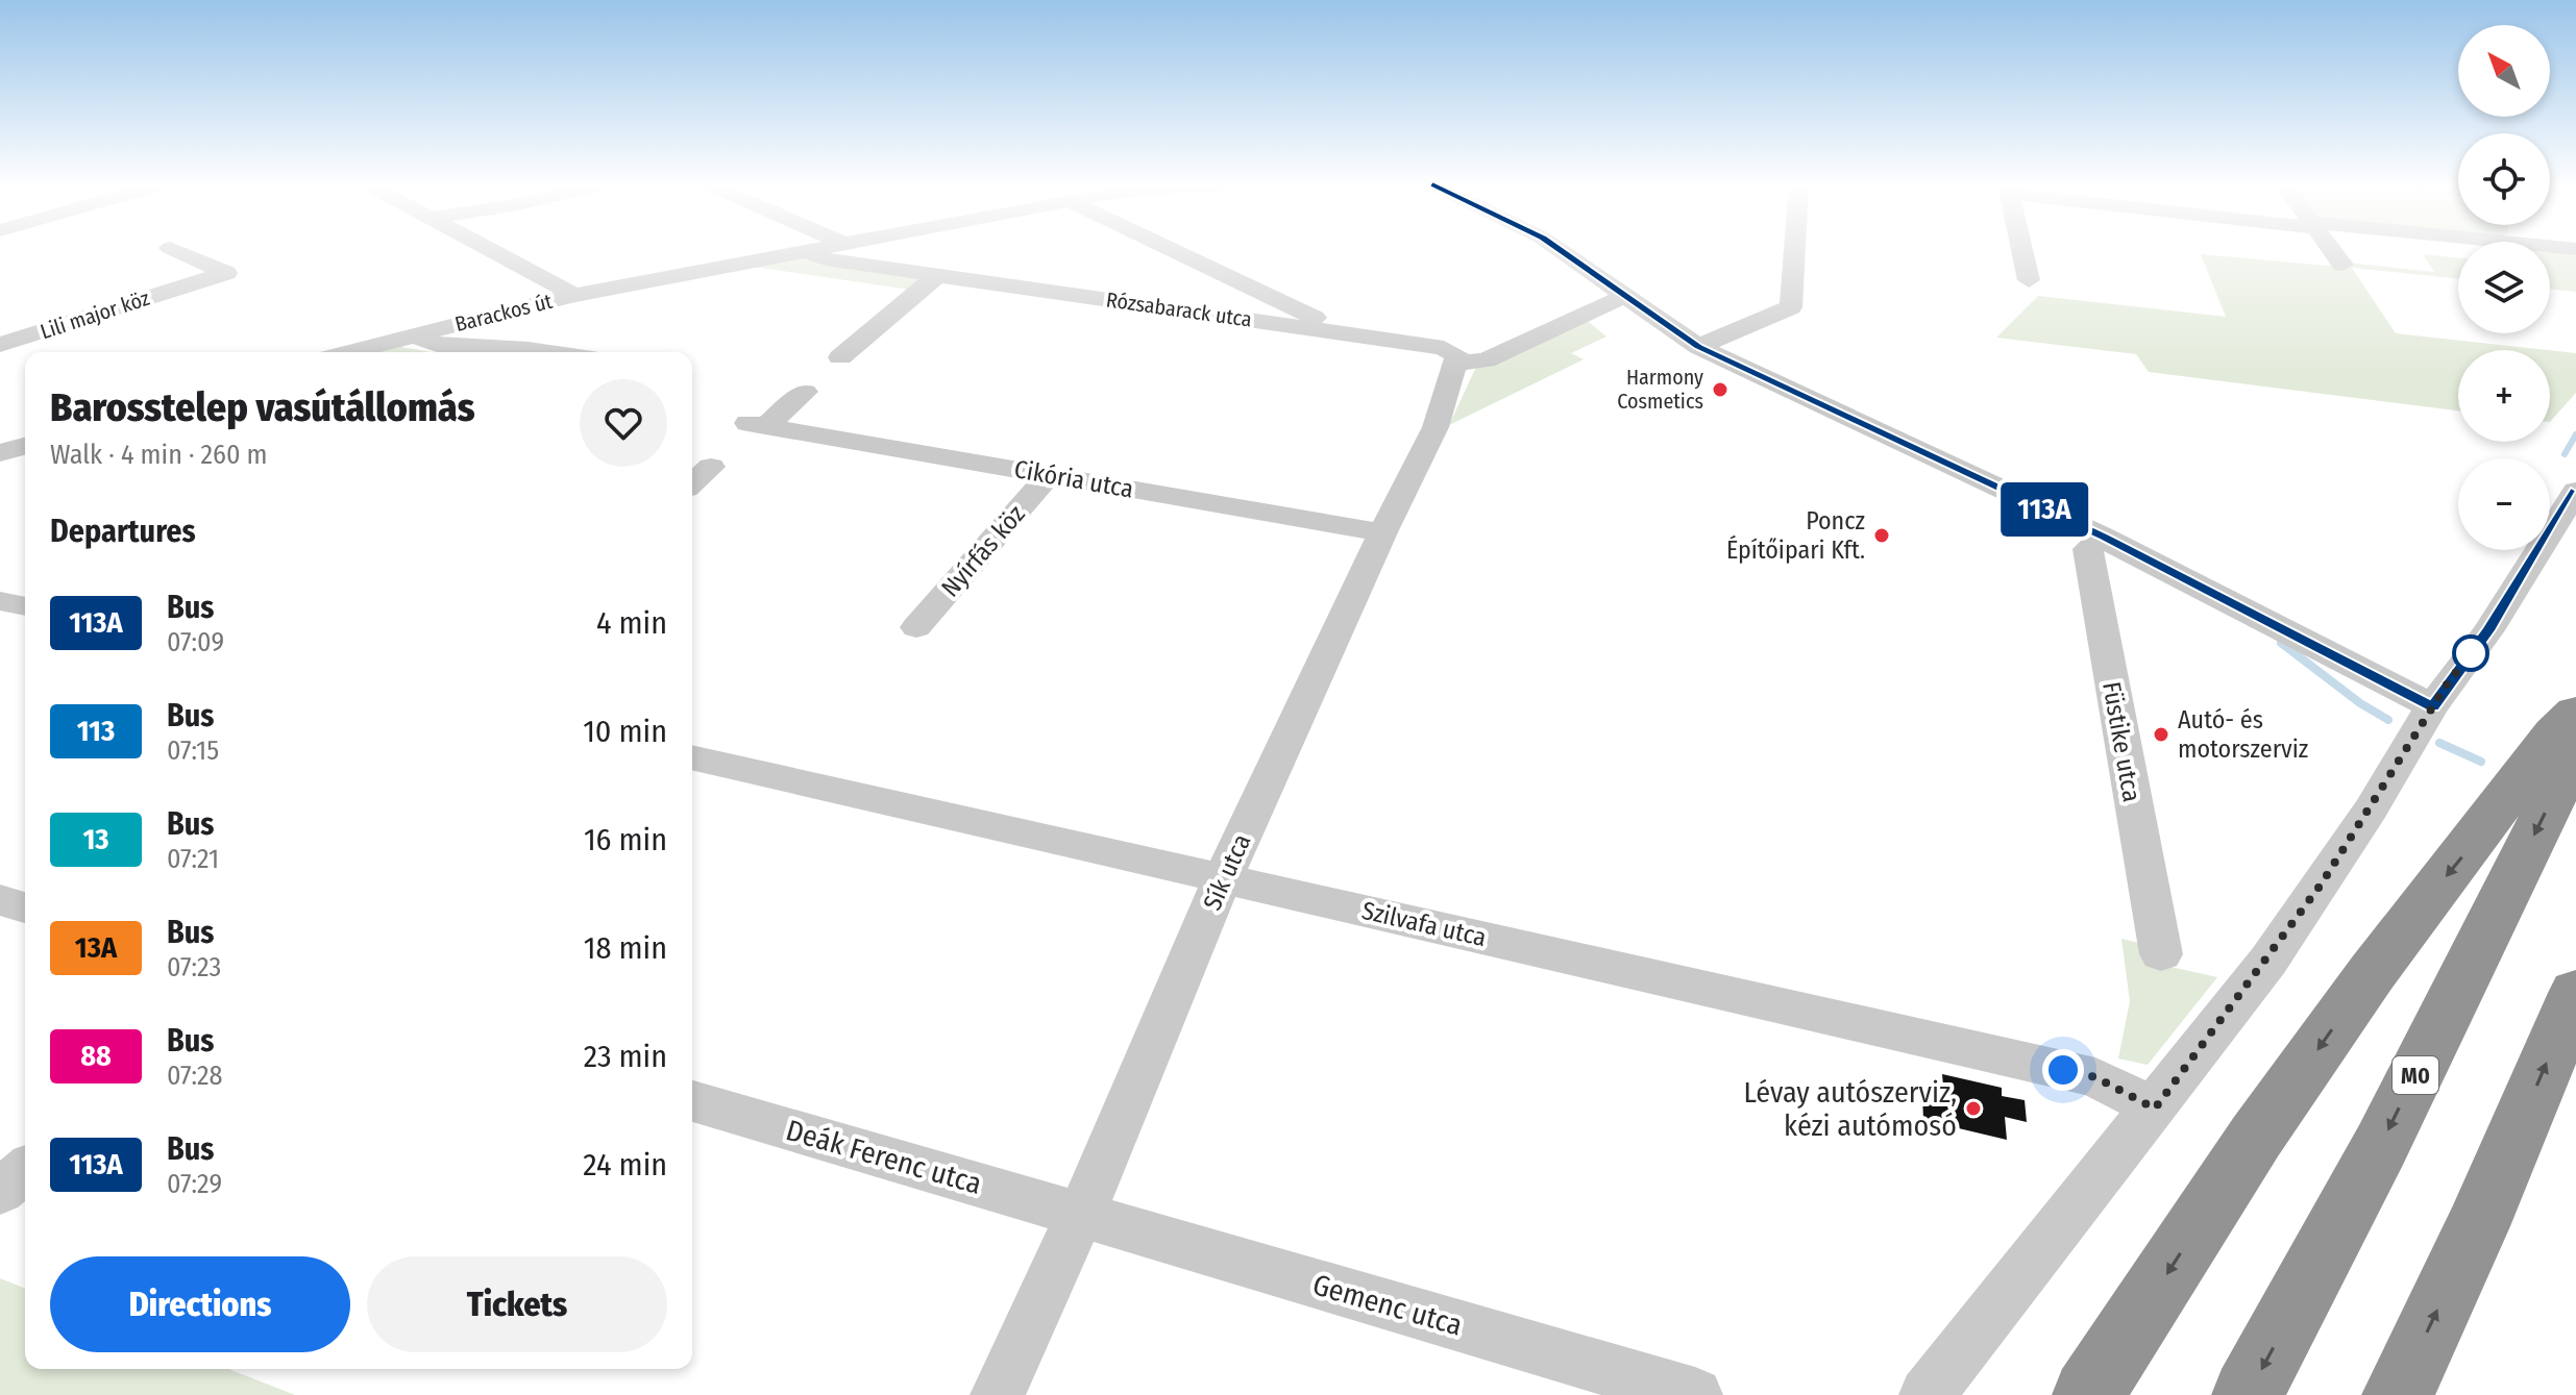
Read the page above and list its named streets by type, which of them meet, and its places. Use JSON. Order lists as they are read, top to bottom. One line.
{"streets":{"highway":["M0"],"street":["Rózsabarack utca","Barackos út","Lili major köz","Cikória utca","Nyírfás köz","Füstike utca","Sík utca","Szilvafa utca","Deák Ferenc utca","Gemenc utca"]},"crossings":[["Rózsabarack utca","Barackos út"],["Rózsabarack utca","Sík utca"],["Cikória utca","Nyírfás köz"],["Cikória utca","Sík utca"],["Sík utca","Szilvafa utca"],["Sík utca","Deák Ferenc utca"],["Sík utca","Gemenc utca"],["Deák Ferenc utca","Gemenc utca"]],"places":["Harmony Cosmetics","Poncz Építőipari Kft.","Autó- és motorszerviz","Lévay autószerviz, kézi autómosó"],"lines":["bus line 113A"],"north":"top left","page":{"on_map":"113A","map_buttons":["+","−"],"heading":[["Barosstelep vasútállomás","Walk · 4 min · 260 m"],"Departures"],"list":[{"mark":"113A","name":"Bus","note":"07:09","value":"4 min"},{"mark":"113","name":"Bus","note":"07:15","value":"10 min"},{"mark":"13","name":"Bus","note":"07:21","value":"16 min"},{"mark":"13A","name":"Bus","note":"07:23","value":"18 min"},{"mark":"88","name":"Bus","note":"07:28","value":"23 min"},{"mark":"113A","name":"Bus","note":"07:29","value":"24 min"}],"buttons":["Directions","Tickets"]}}
